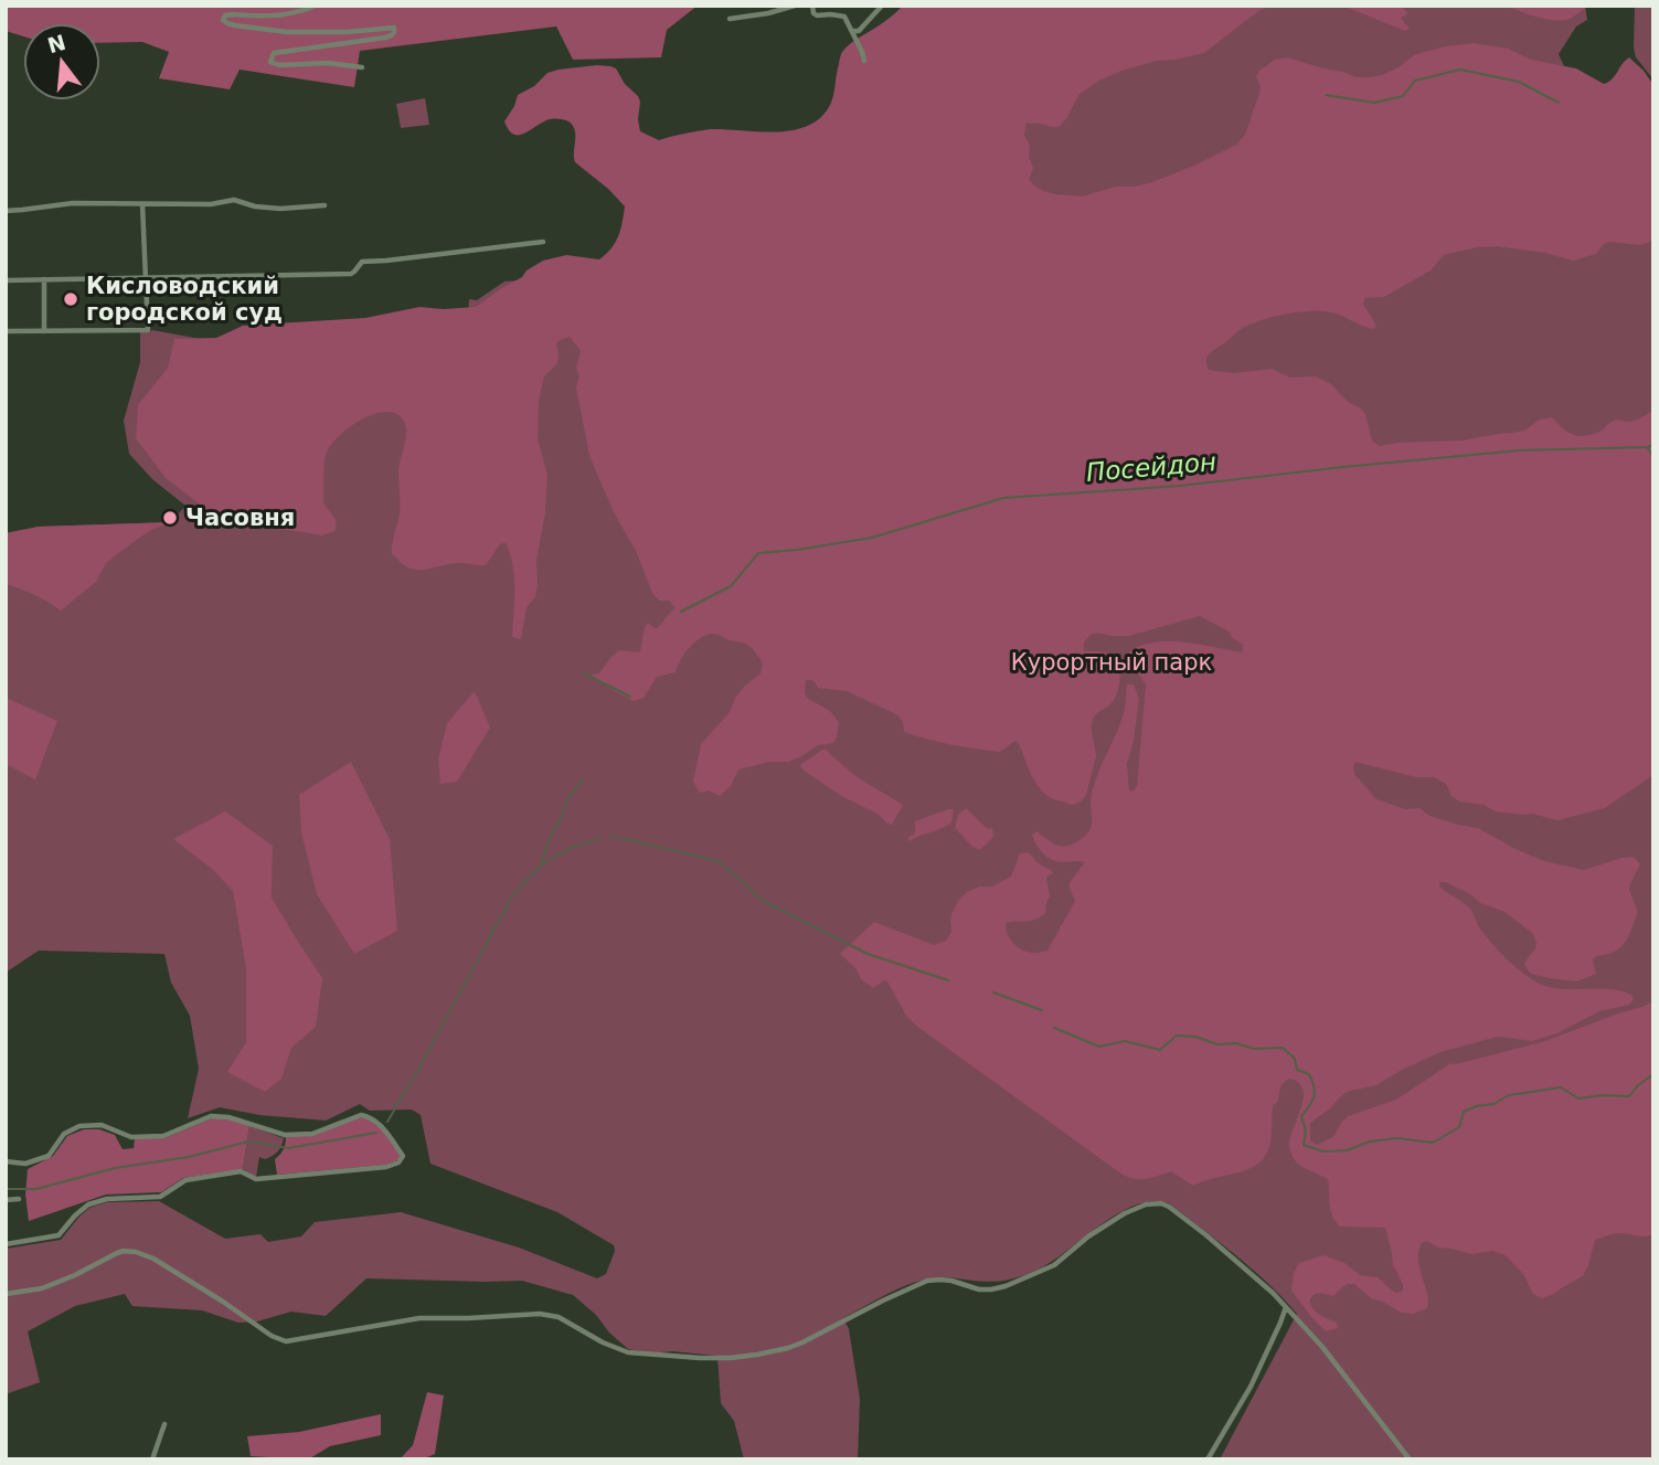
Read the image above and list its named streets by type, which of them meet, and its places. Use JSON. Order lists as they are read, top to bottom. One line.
{"water":["Посейдон"],"parks":["Курортный парк"],"places":["Кисловодский городской суд","Часовня"],"north":"top"}
